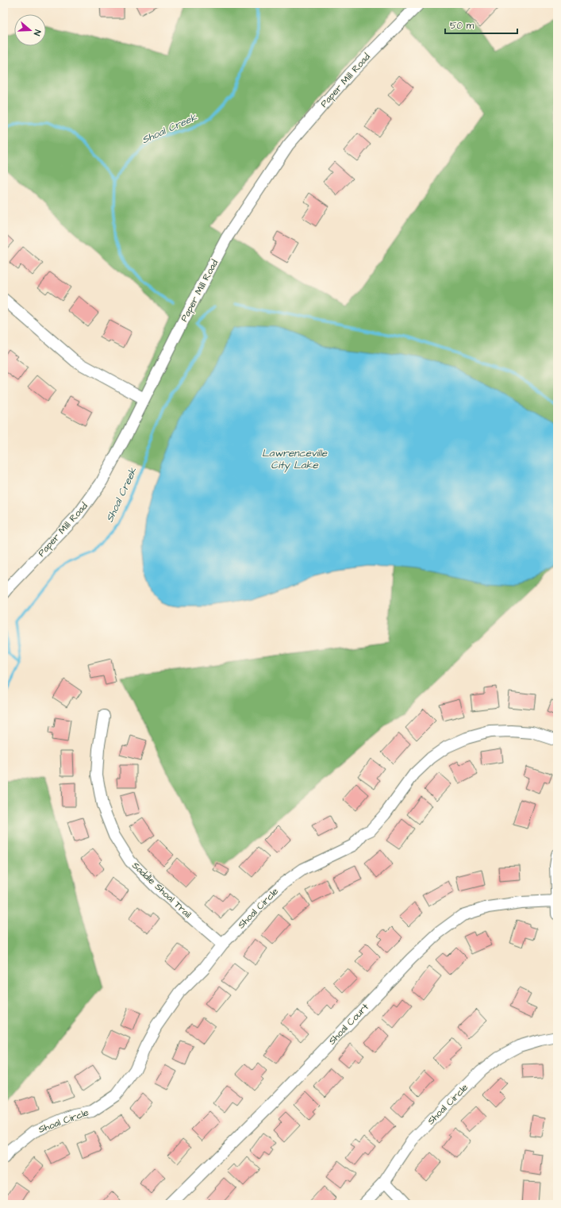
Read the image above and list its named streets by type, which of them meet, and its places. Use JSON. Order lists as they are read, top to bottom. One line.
{"streets":{"street":["Paper Mill Road","Saddle Shoal Trail","Shoal Circle","Shoal Court"]},"crossings":[["Saddle Shoal Trail","Shoal Circle"]],"water":["Shoal Creek","Lawrenceville City Lake"],"scale_bar":"50 m","north":"right"}
